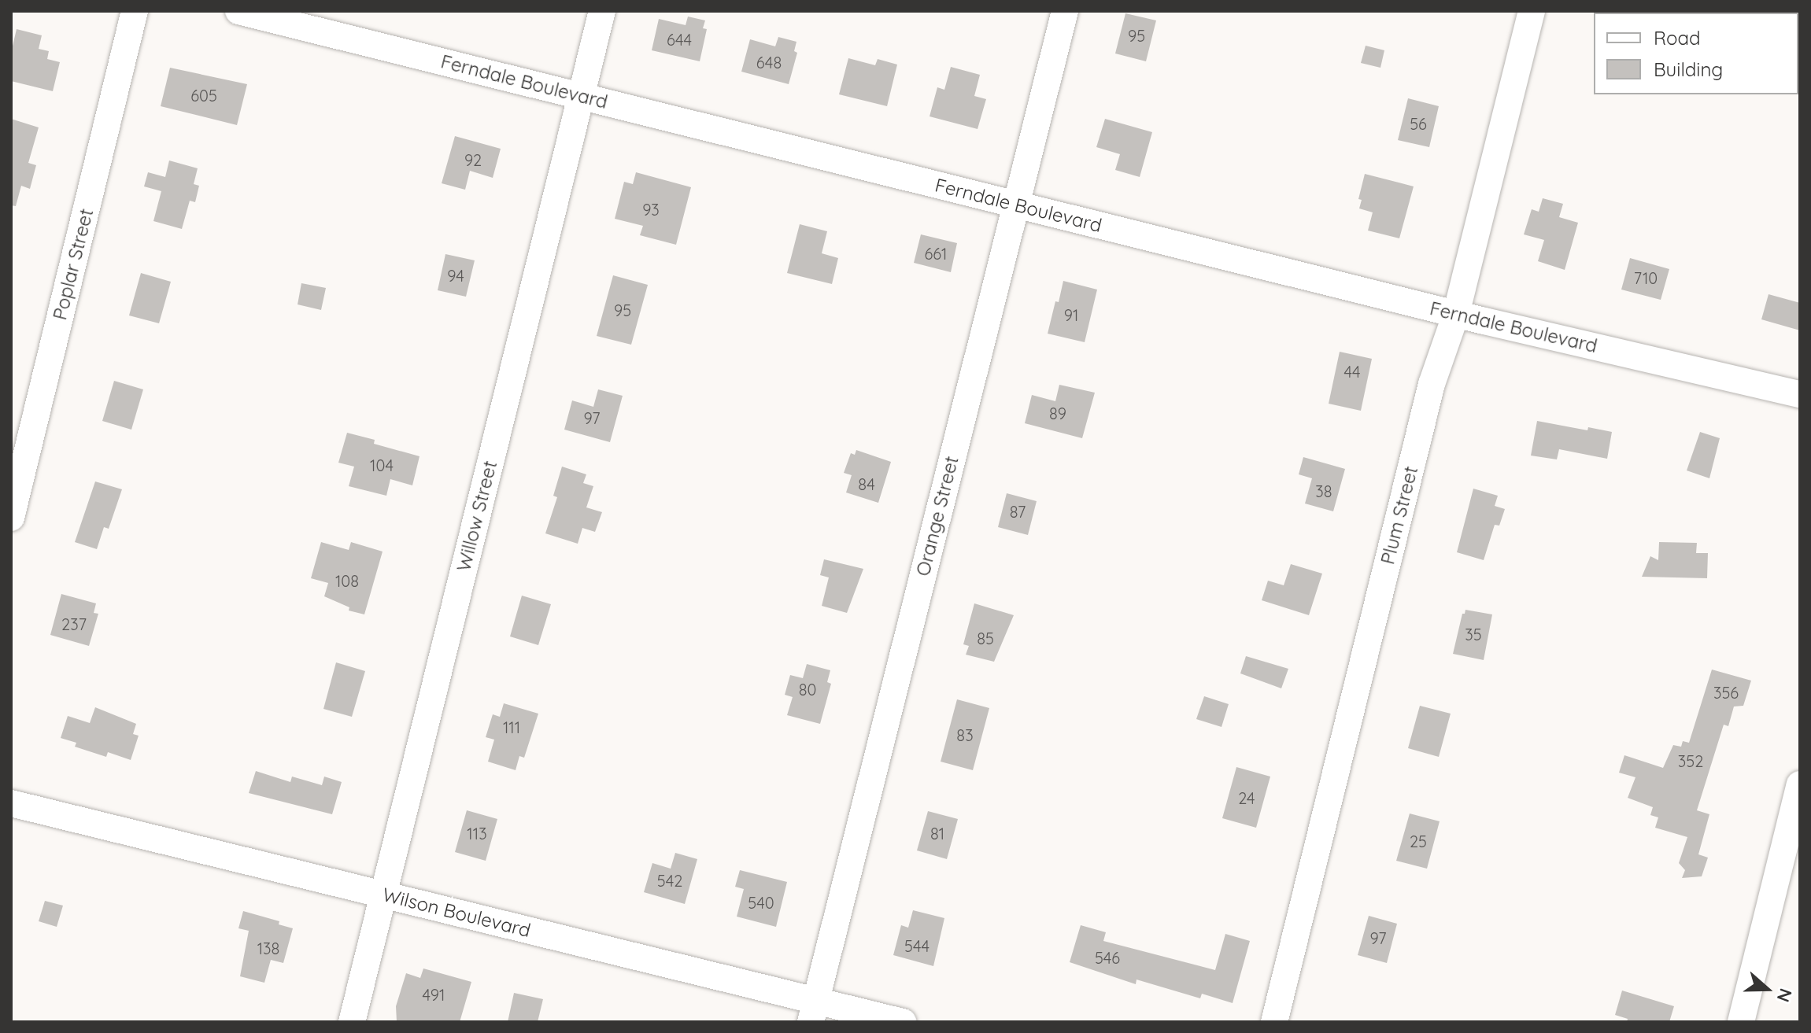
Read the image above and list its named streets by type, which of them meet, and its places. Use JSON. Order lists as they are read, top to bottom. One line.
{"streets":{"street":["Ferndale Boulevard","Poplar Street","Plum Street","Willow Street","Orange Street","Wilson Boulevard"]},"crossings":[["Ferndale Boulevard","Plum Street"],["Ferndale Boulevard","Willow Street"],["Ferndale Boulevard","Orange Street"],["Willow Street","Wilson Boulevard"],["Orange Street","Wilson Boulevard"]],"house_numbers":["95","644","648","605","56","92","93","661","94","710","95","91","44","89","97","104","84","38","87","108","237","35","85","80","356","111","83","352","24","113","81","25","542","540","97","544","138","546","491"],"legend":["Road","Building"],"north":"right"}
